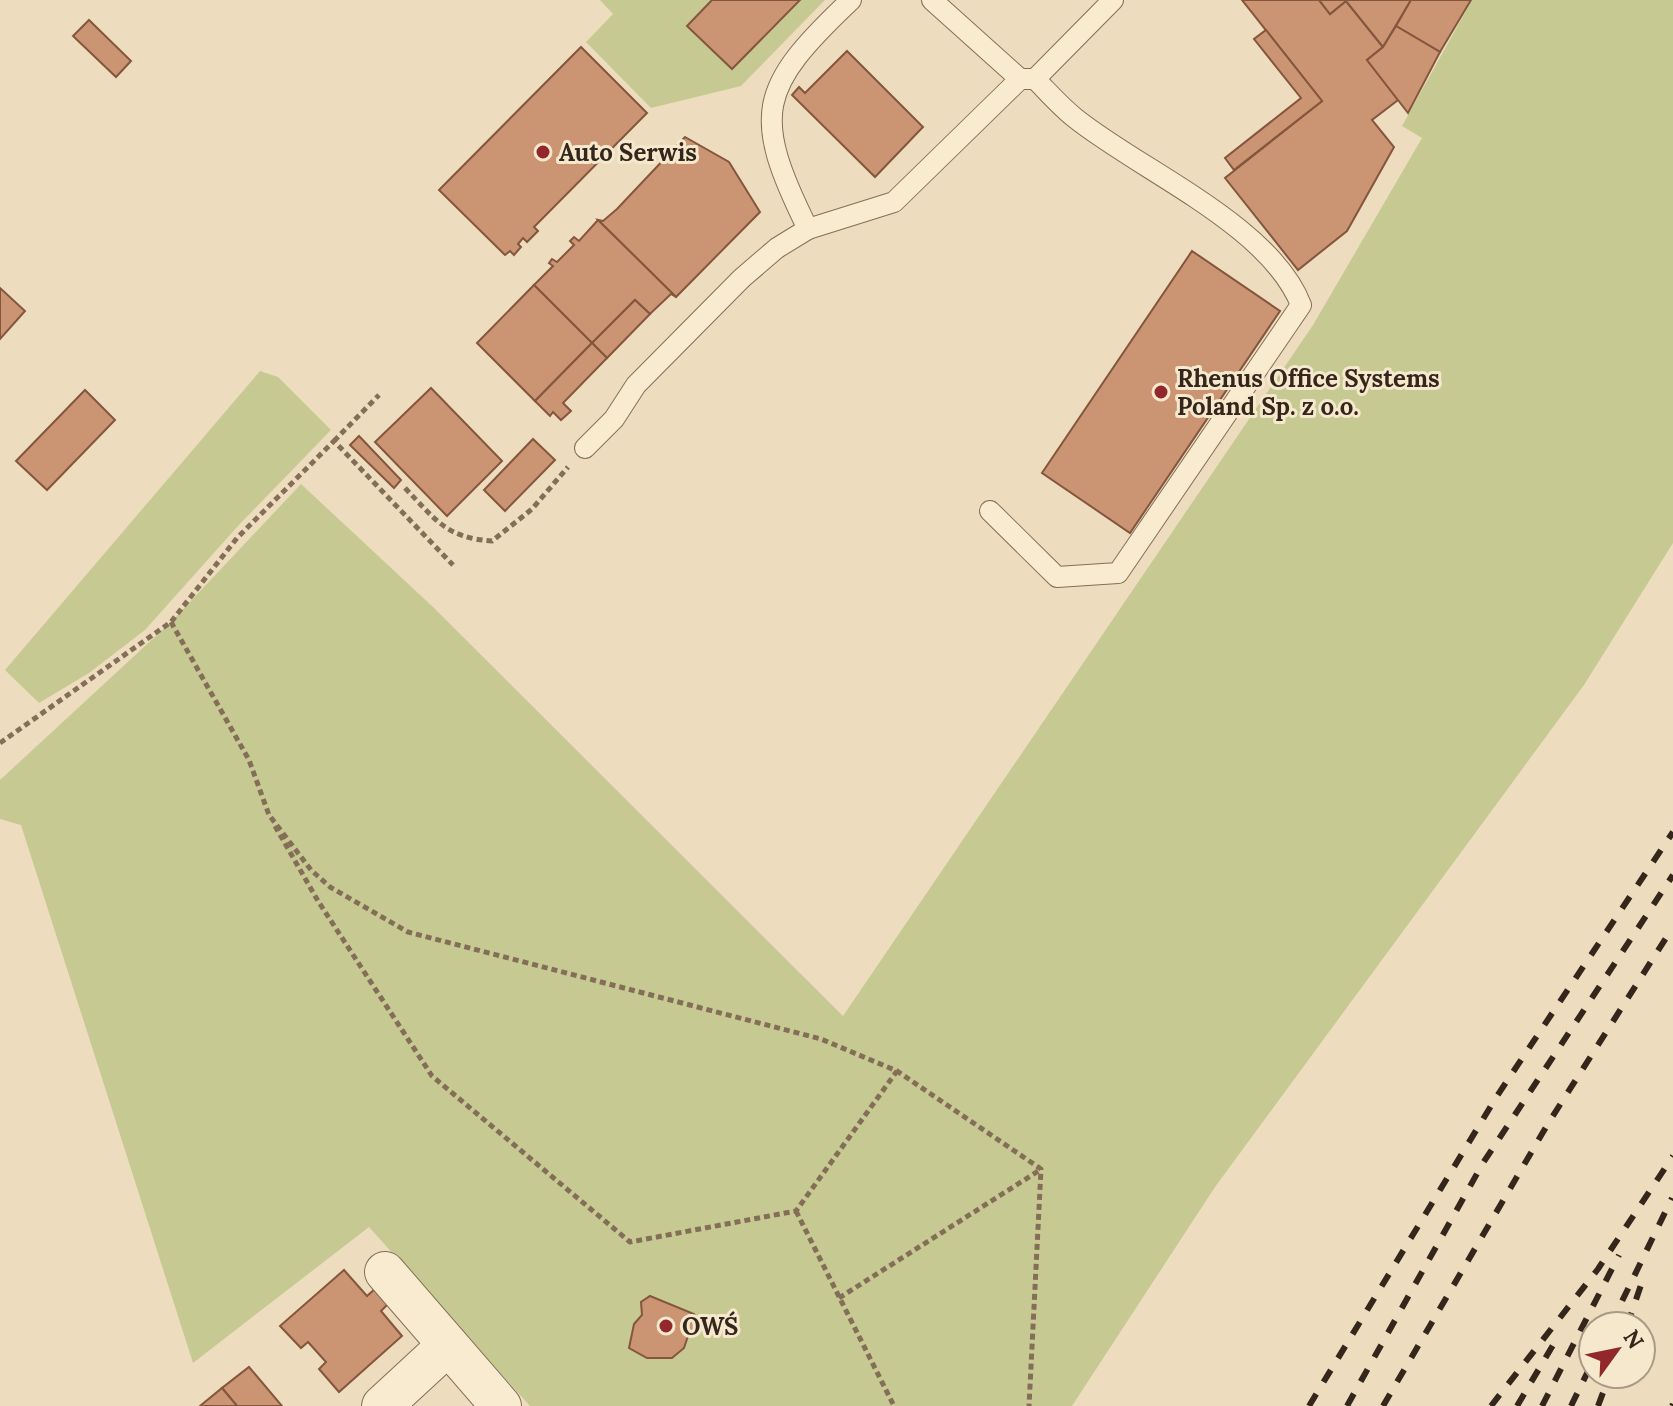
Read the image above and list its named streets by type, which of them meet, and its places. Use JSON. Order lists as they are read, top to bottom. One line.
{"places":["Auto Serwis","Rhenus Office Systems Poland Sp. z o.o.","OWŚ"],"north":"top right"}
